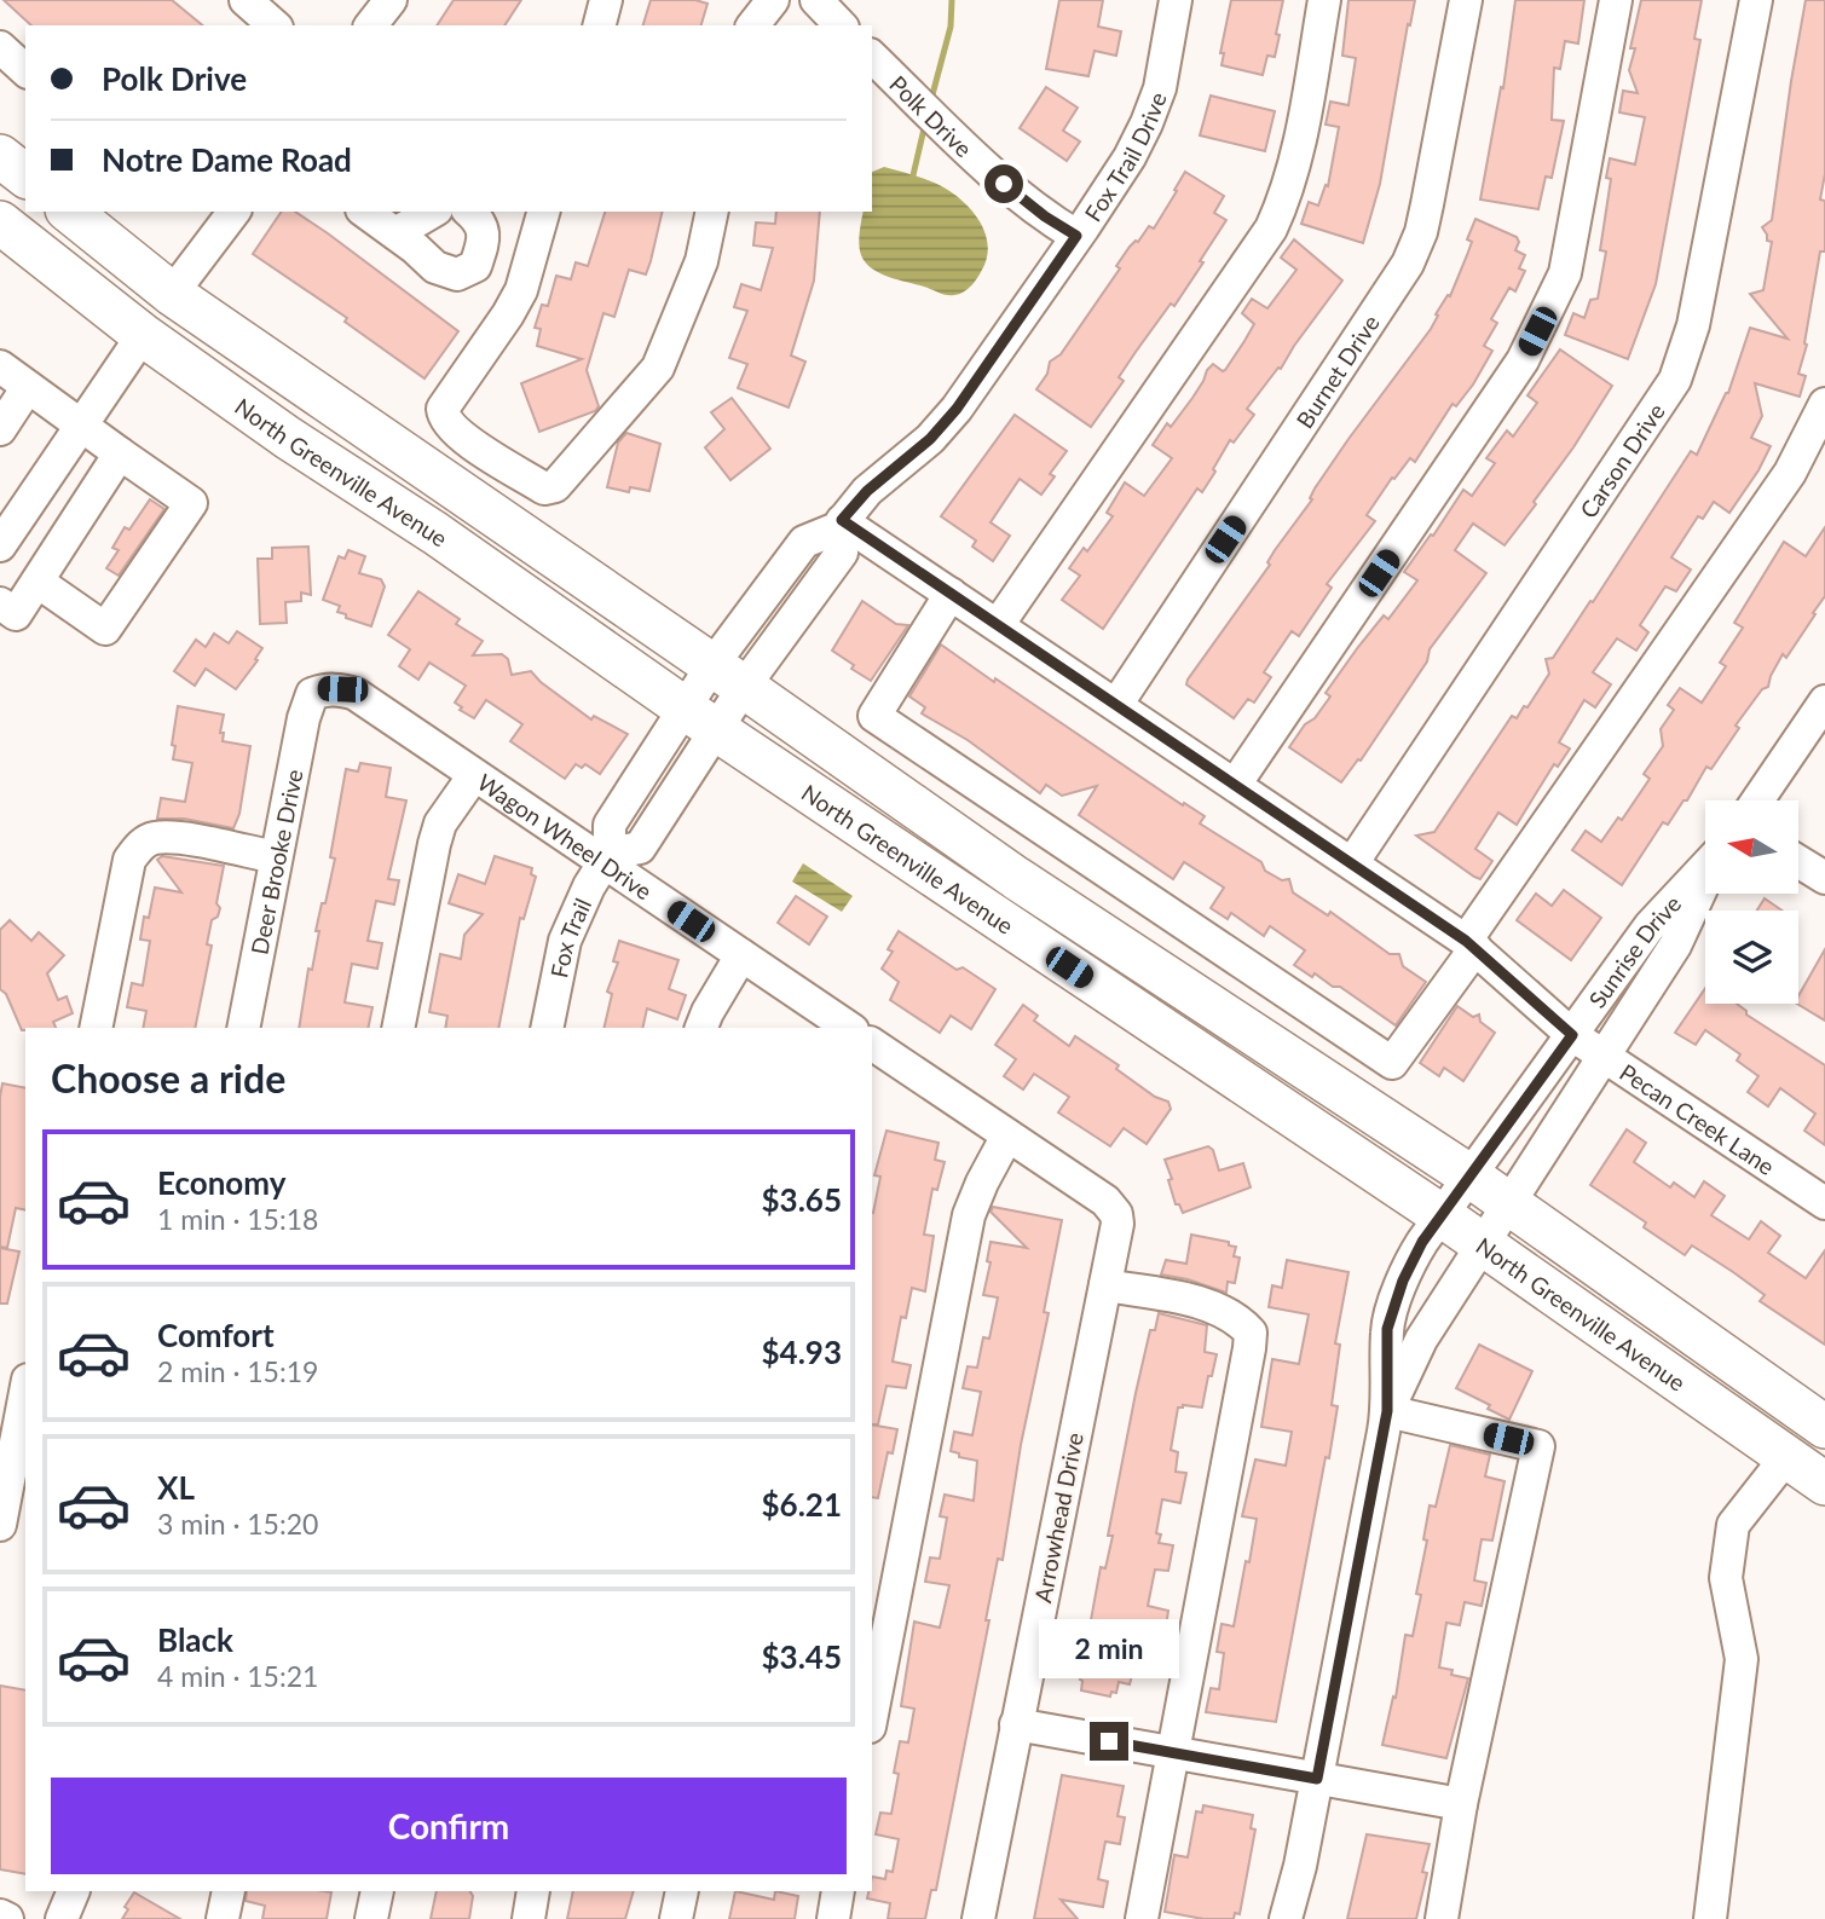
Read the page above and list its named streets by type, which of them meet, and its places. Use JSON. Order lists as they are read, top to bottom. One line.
{"streets":{"main road":["North Greenville Avenue"],"street":["Polk Drive","Fox Trail Drive","Burnet Drive","Carson Drive","Wagon Wheel Drive","Deer Brooke Drive","Fox Trail","Sunrise Drive","Pecan Creek Lane","Arrowhead Drive"]},"crossings":[["Polk Drive","Fox Trail Drive"],["Fox Trail Drive","North Greenville Avenue"],["Fox Trail Drive","Fox Trail"],["Fox Trail Drive","Pecan Creek Lane"],["Burnet Drive","Pecan Creek Lane"],["Carson Drive","Pecan Creek Lane"],["North Greenville Avenue","Fox Trail"],["North Greenville Avenue","Sunrise Drive"],["Wagon Wheel Drive","Deer Brooke Drive"],["Wagon Wheel Drive","Fox Trail"],["Sunrise Drive","Pecan Creek Lane"]],"north":"left","page":{"banner":["Polk Drive","Notre Dame Road"],"heading":"Choose a ride","list":[{"name":"Economy","note":"1 min · 15:18","value":"$3.65"},{"name":"Comfort","note":"2 min · 15:19","value":"$4.93"},{"name":"XL","note":"3 min · 15:20","value":"$6.21"},{"name":"Black","note":"4 min · 15:21","value":"$3.45"}],"bubble":"2 min","buttons":"Confirm"}}
